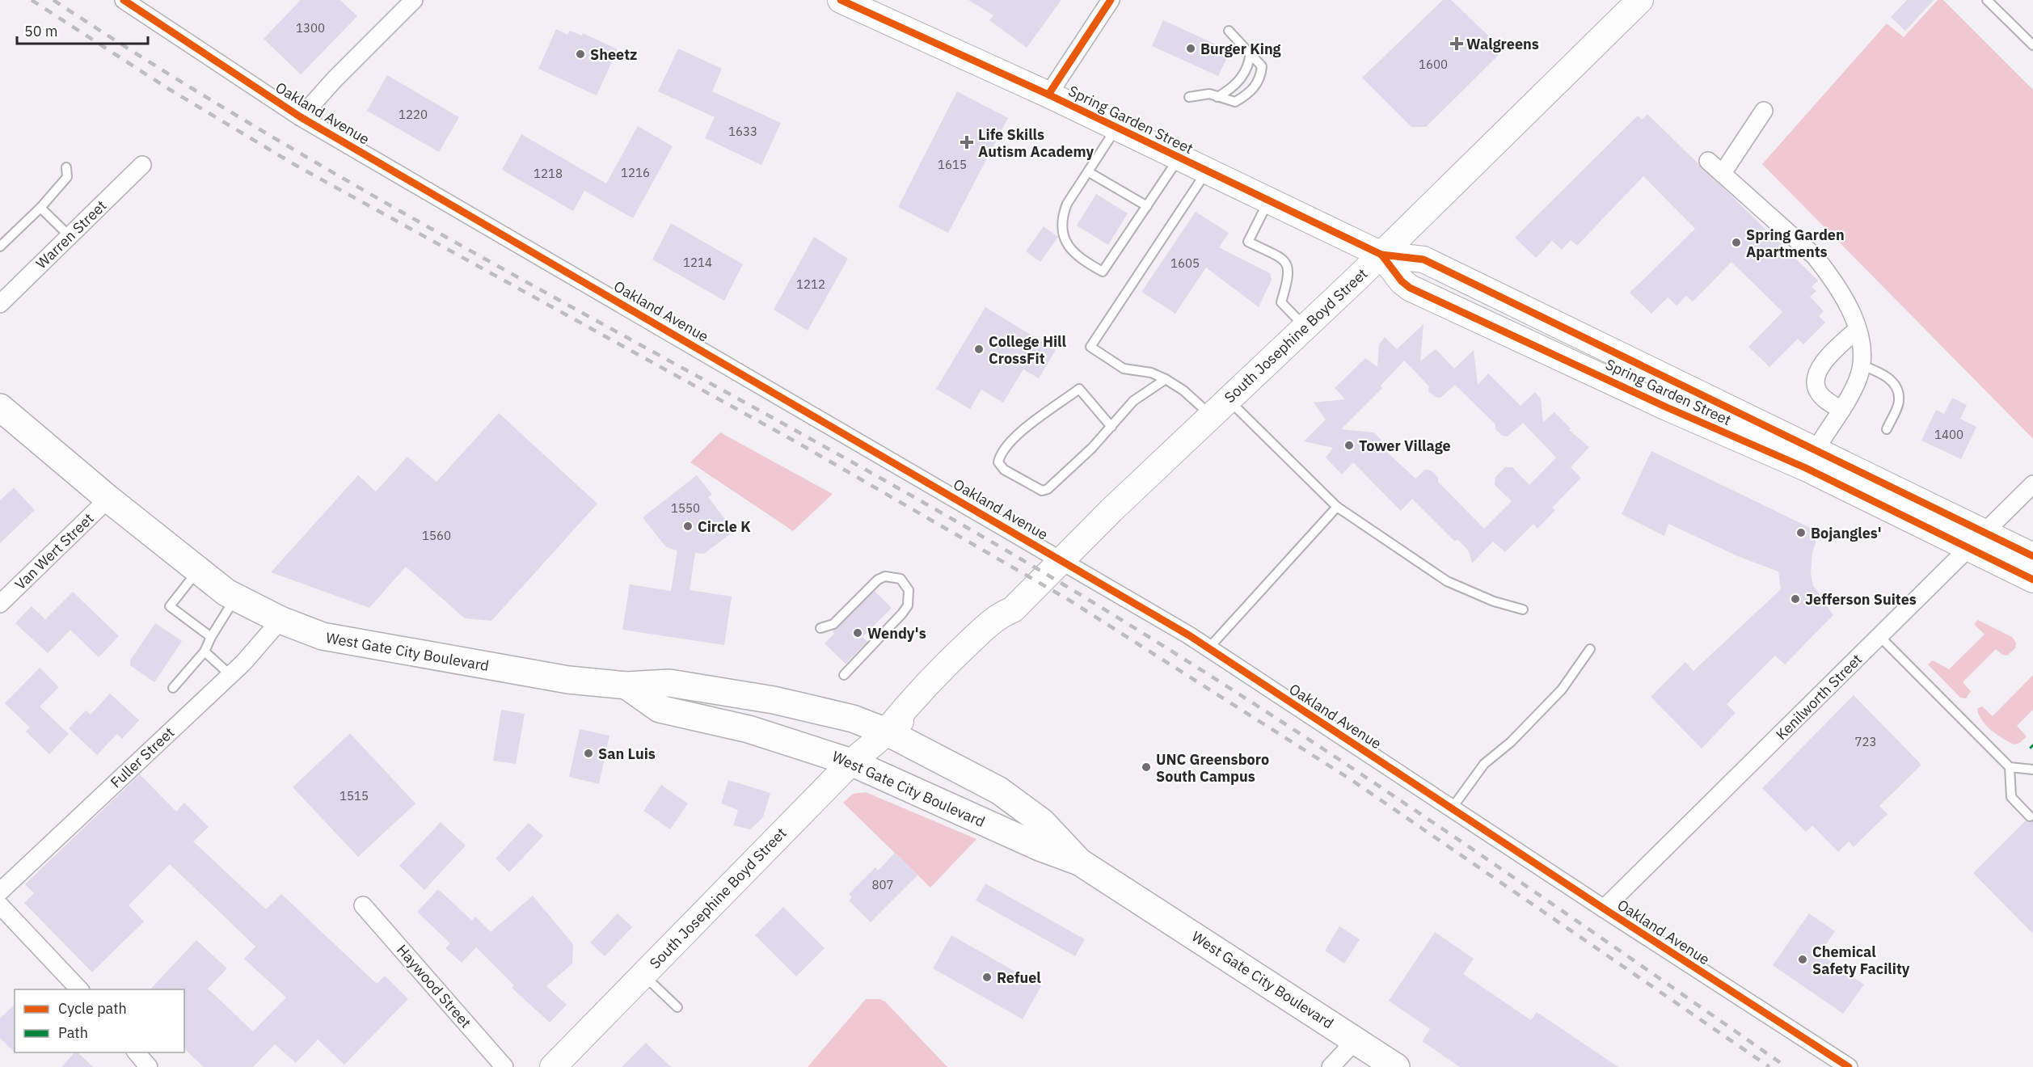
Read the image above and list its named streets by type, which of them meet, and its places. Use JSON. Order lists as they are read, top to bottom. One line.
{"streets":{"main road":["Spring Garden Street","South Josephine Boyd Street","West Gate City Boulevard"],"street":["Oakland Avenue","Warren Street","Van Wert Street","Kenilworth Street","Fuller Street","Haywood Street"]},"crossings":[["Oakland Avenue","South Josephine Boyd Street"],["Oakland Avenue","Kenilworth Street"],["Spring Garden Street","South Josephine Boyd Street"],["Spring Garden Street","Kenilworth Street"],["South Josephine Boyd Street","West Gate City Boulevard"],["Van Wert Street","West Gate City Boulevard"],["West Gate City Boulevard","Fuller Street"]],"places":{"health":["Walgreens","Life Skills Autism Academy"],"other":["Burger King","Sheetz","Spring Garden Apartments","College Hill CrossFit","Tower Village","Circle K","Bojangles'","Jefferson Suites","Wendy's","San Luis","UNC Greensboro South Campus","Chemical Safety Facility","Refuel"]},"house_numbers":["1300","1600","1220","1633","1615","1216","1218","1214","1605","1212","1400","1550","1560","723","1515","807"],"legend":["Cycle path","Path"],"scale_bar":"50 m"}
